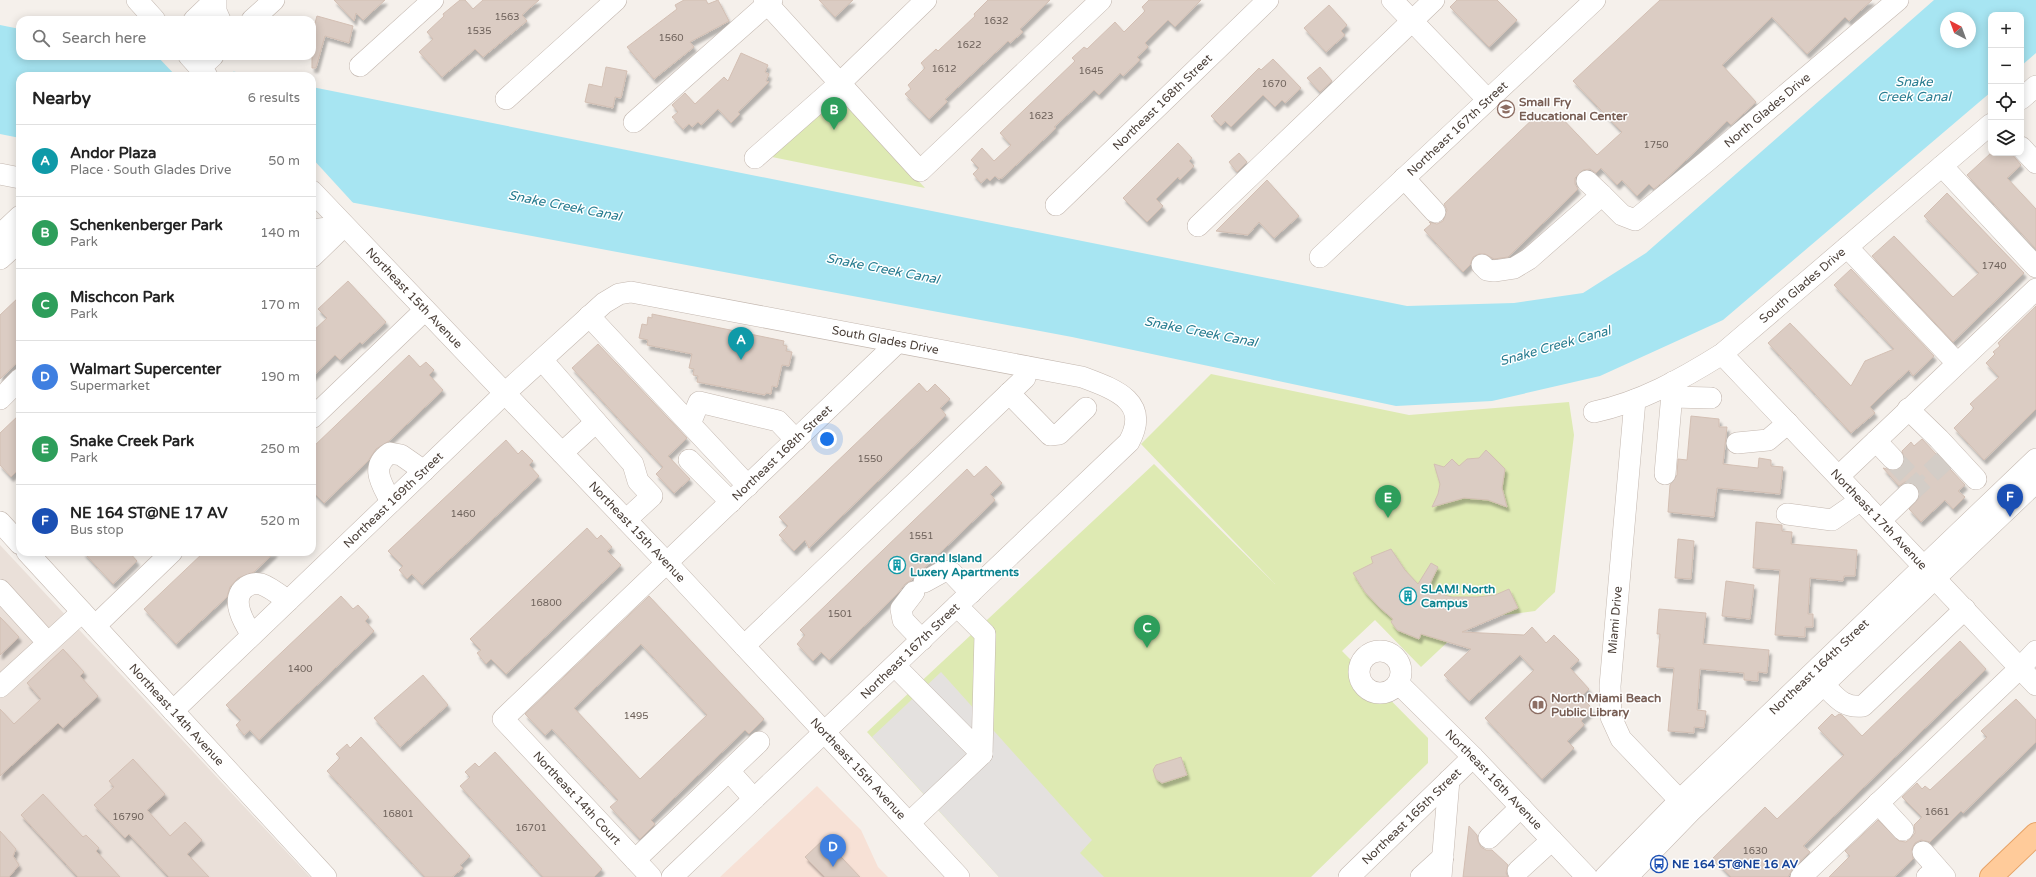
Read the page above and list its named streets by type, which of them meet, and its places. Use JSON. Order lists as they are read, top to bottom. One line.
{"streets":{"street":["Northeast 168th Street","North Glades Drive","Northeast 167th Street","South Glades Drive","Northeast 15th Avenue","Northeast 169th Street","Northeast 17th Avenue","Miami Drive","Northeast 164th Street","Northeast 14th Avenue","Northeast 16th Avenue","Northeast 14th Court","Northeast 165th Street"]},"crossings":[["Northeast 168th Street","South Glades Drive"],["Northeast 168th Street","Northeast 15th Avenue"],["Northeast 168th Street","Northeast 14th Court"],["Northeast 167th Street","South Glades Drive"],["Northeast 167th Street","Northeast 15th Avenue"],["South Glades Drive","Northeast 169th Street"],["South Glades Drive","Northeast 17th Avenue"],["South Glades Drive","Miami Drive"],["Northeast 15th Avenue","Northeast 169th Street"],["Northeast 169th Street","Northeast 14th Avenue"],["Northeast 17th Avenue","Northeast 164th Street"],["Miami Drive","Northeast 164th Street"],["Northeast 16th Avenue","Northeast 165th Street"]],"water":["Snake Creek Canal"],"places":{"school or university":["Small Fry Educational Center"],"building":["Grand Island Luxery Apartments","SLAM! North Campus"],"library":["North Miami Beach Public Library"],"bus stop":["NE 164 ST@NE 16 AV"]},"house_numbers":["1563","1632","1535","1560","1622","1612","1645","1670","1623","1750","1740","1550","1460","1551","16800","1501","1400","1495","1661","16801","16790","16701","1630"],"north":"top left","page":{"map_buttons":["+","−"],"search":"Search here","heading":["Nearby","6 results"],"pins":["B","A","F","E","C","D"],"list":[{"mark":"A","name":"Andor Plaza","note":"Place · South Glades Drive","value":"50 m"},{"mark":"B","name":"Schenkenberger Park","note":"Park","value":"140 m"},{"mark":"C","name":"Mischcon Park","note":"Park","value":"170 m"},{"mark":"D","name":"Walmart Supercenter","note":"Supermarket","value":"190 m"},{"mark":"E","name":"Snake Creek Park","note":"Park","value":"250 m"},{"mark":"F","name":"NE 164 ST@NE 17 AV","note":"Bus stop","value":"520 m"}]}}
